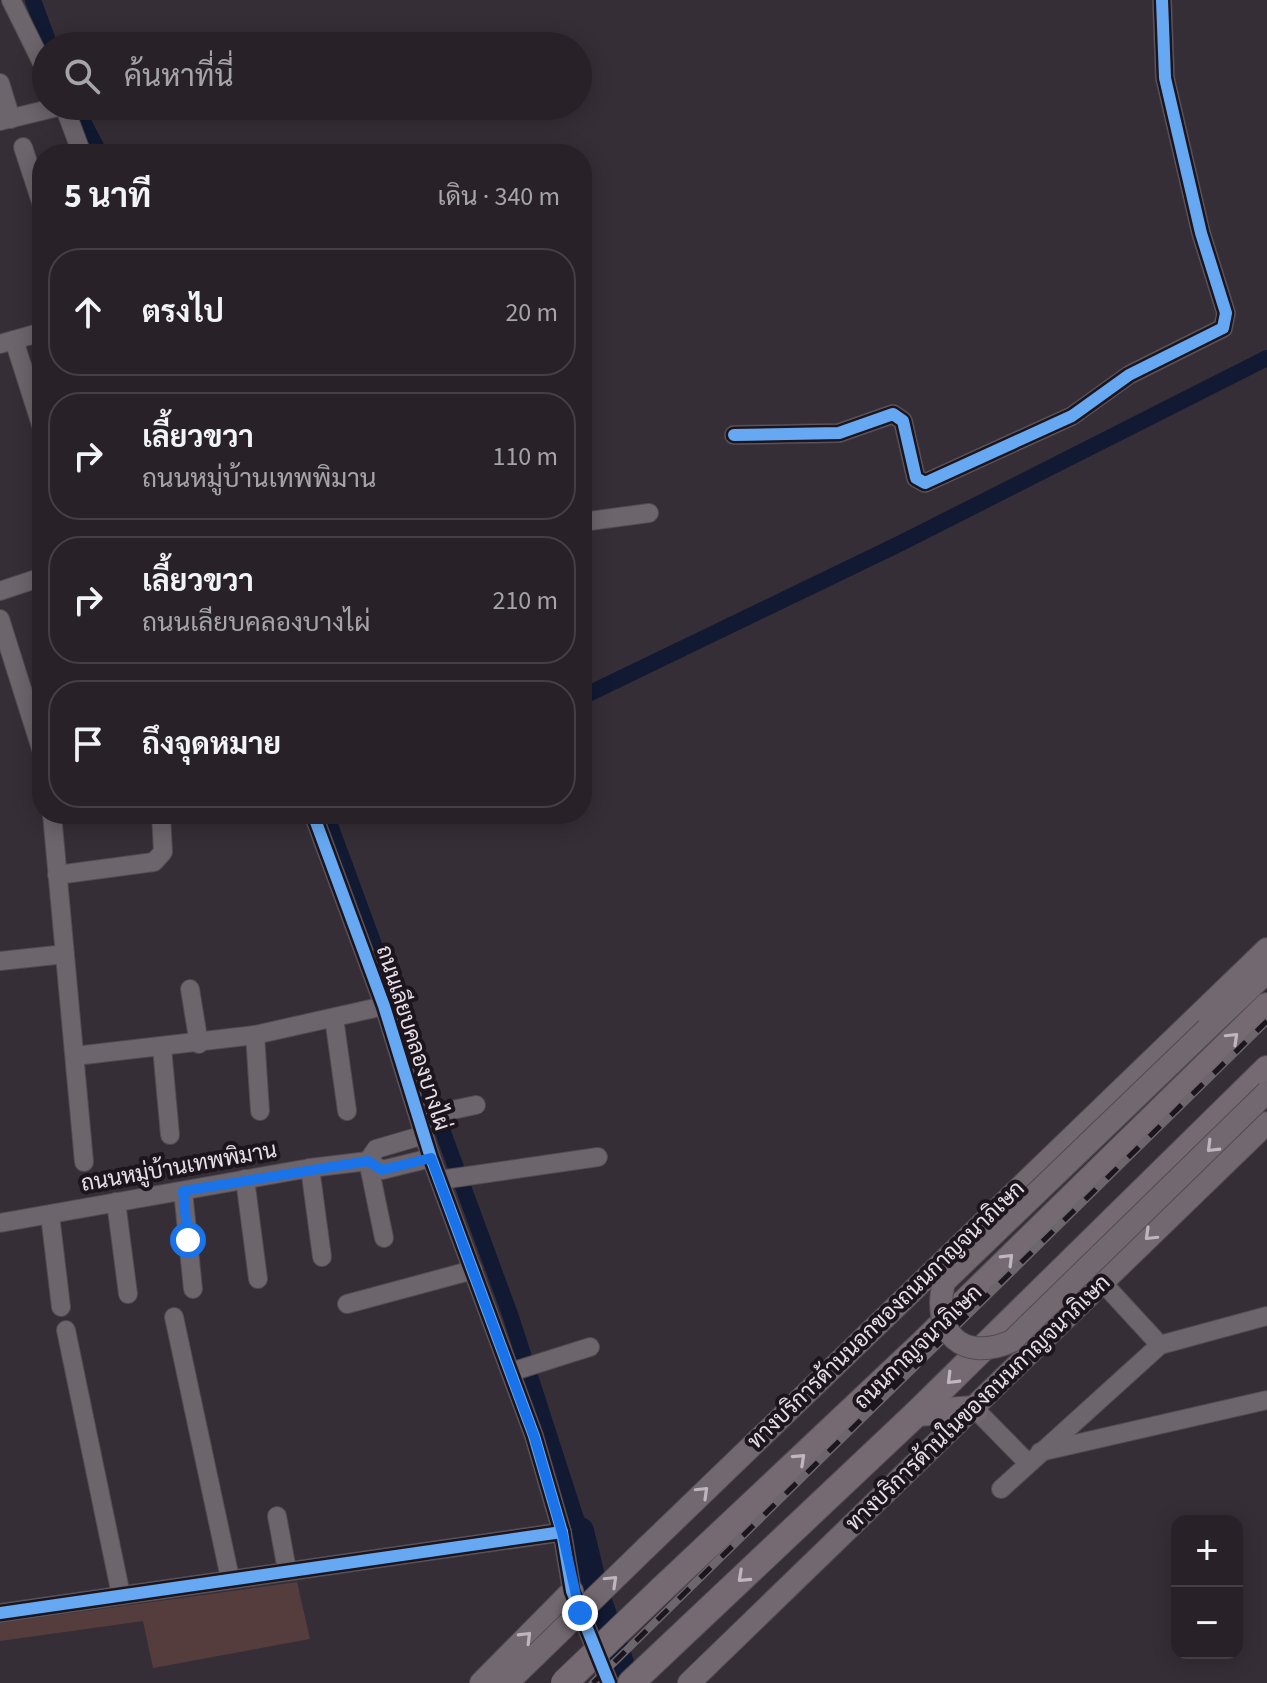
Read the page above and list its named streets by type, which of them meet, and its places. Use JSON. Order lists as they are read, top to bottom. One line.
{"streets":{"highway":["ถนนกาญจนาภิเษก"],"main road":["ทางบริการด้านนอกของถนนกาญจนาภิเษก","ทางบริการด้านในของถนนกาญจนาภิเษก"],"street":["ถนนเลียบคลองบางไผ่","ถนนหมู่บ้านเทพพิมาน"]},"crossings":[["ถนนเลียบคลองบางไผ่","ถนนหมู่บ้านเทพพิมาน"]],"one_way":["ทางบริการด้านนอกของถนนกาญจนาภิเษก"],"page":{"search":"ค้นหาที่นี่","heading":["5 นาที","เดิน · 340 m"],"list":[["ตรงไป","20 m"],["เลี้ยวขวา","ถนนหมู่บ้านเทพพิมาน","110 m"],["เลี้ยวขวา","ถนนเลียบคลองบางไผ่","210 m"],"ถึงจุดหมาย"],"map_buttons":["+","−"]}}
